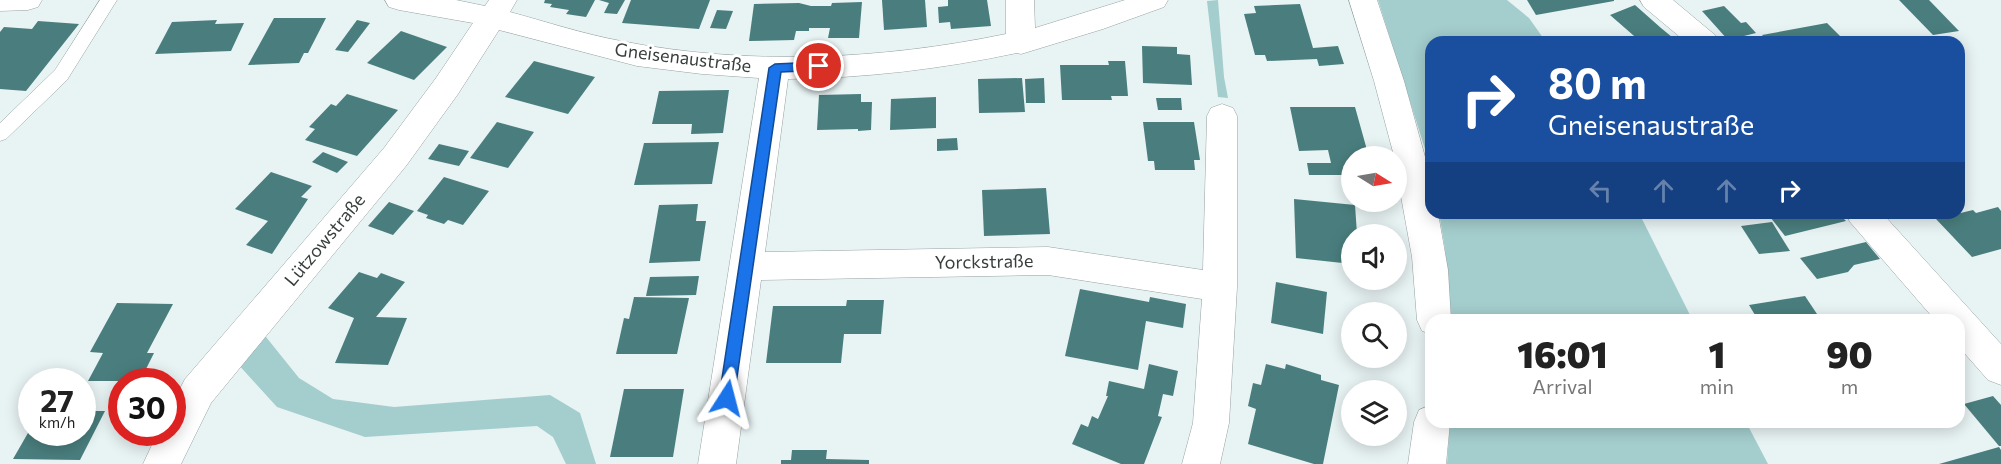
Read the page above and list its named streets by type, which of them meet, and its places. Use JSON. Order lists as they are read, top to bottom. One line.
{"streets":{"street":["Gneisenaustraße","Lützowstraße","Yorckstraße"]},"crossings":[["Gneisenaustraße","Lützowstraße"]],"north":"right","page":{"turn":["80 m","Gneisenaustraße"],"eta":["16:01","Arrival","1","min","90","m"],"speed":"27 km/h","limit":"30"}}
